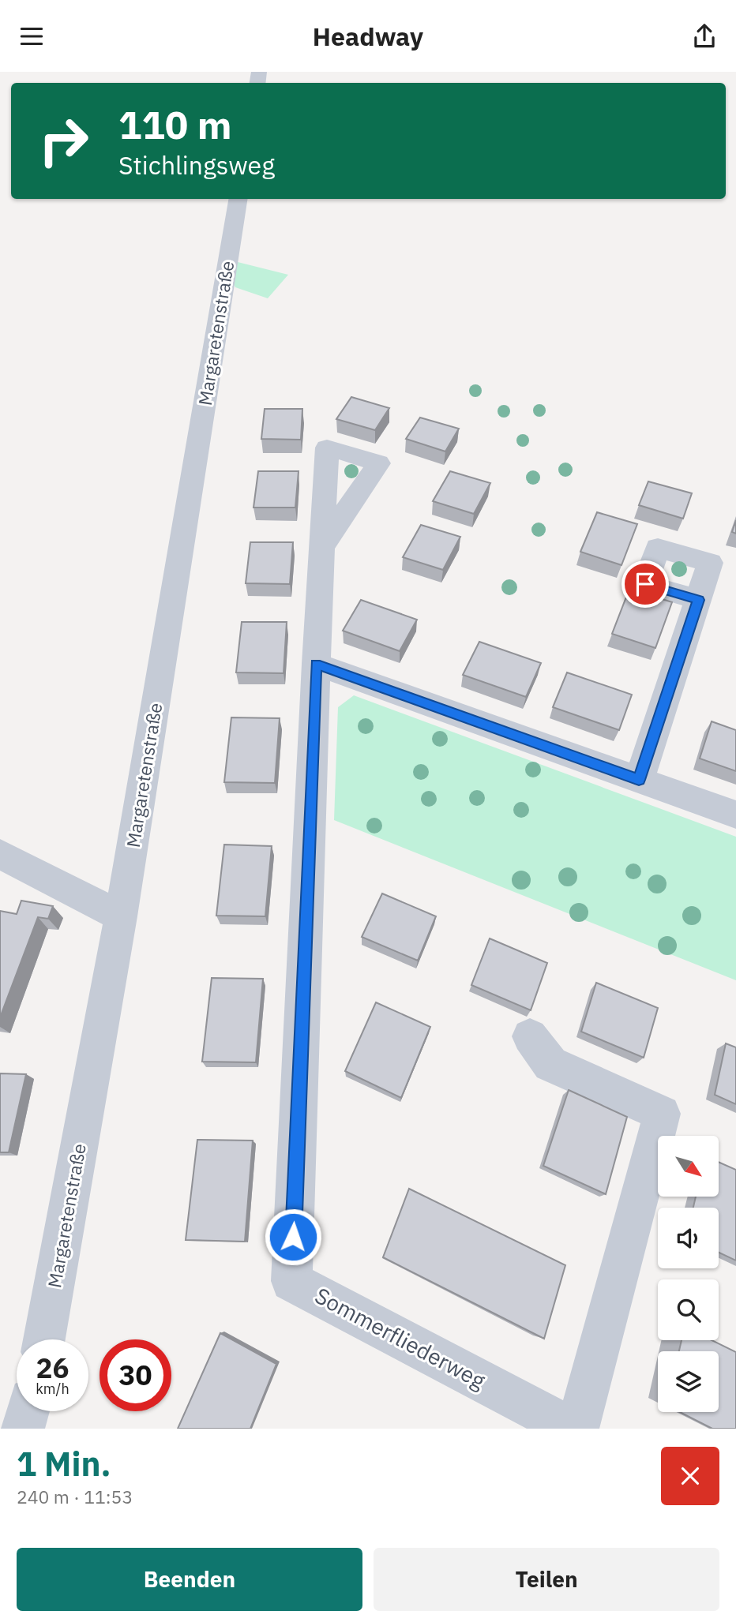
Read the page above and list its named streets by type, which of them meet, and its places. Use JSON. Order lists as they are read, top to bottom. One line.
{"streets":{"street":["Margaretenstraße","Sommerfliederweg"]},"north":"bottom right","page":{"header":"Headway","turn":["110 m","Stichlingsweg"],"speed":"26 km/h","limit":"30","heading":["1 Min.","240 m · 11:53"],"buttons":["Beenden","Teilen"]}}
